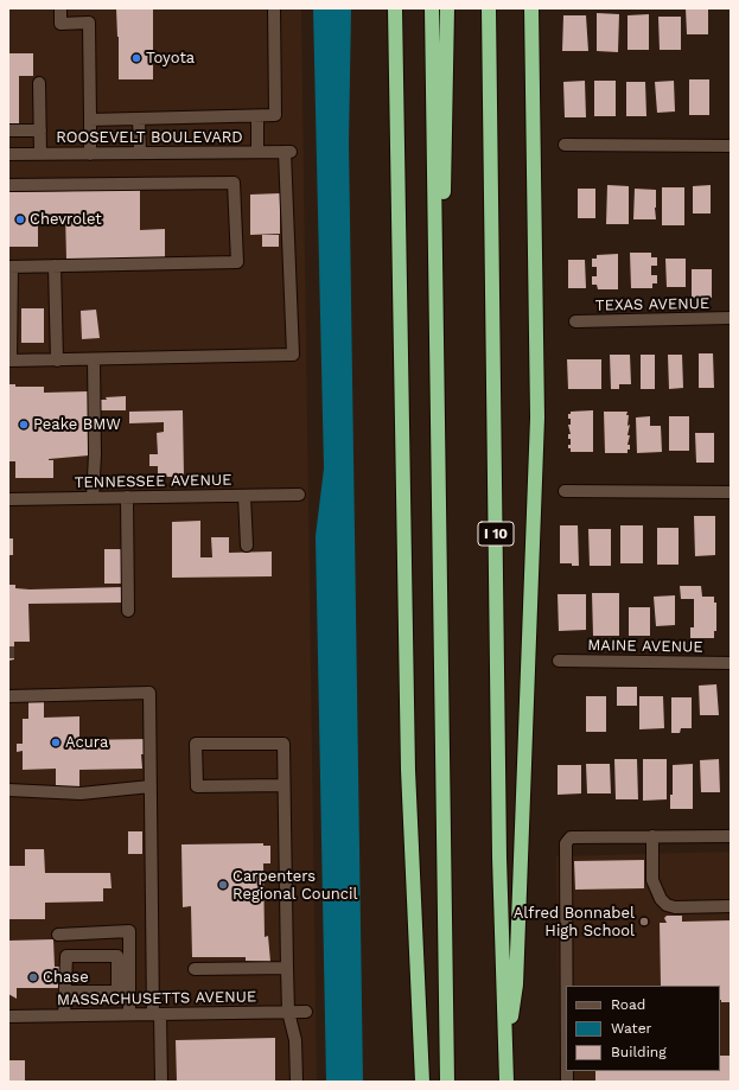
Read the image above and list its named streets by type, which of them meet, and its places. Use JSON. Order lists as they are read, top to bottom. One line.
{"streets":{"highway":["I 10"],"street":["ROOSEVELT BOULEVARD","TEXAS AVENUE","TENNESSEE AVENUE","MAINE AVENUE","MASSACHUSETTS AVENUE"]},"places":["Toyota","Chevrolet","Peake BMW","Acura","Carpenters Regional Council","Alfred Bonnabel High School","Chase"],"legend":["Road","Water","Building"]}
